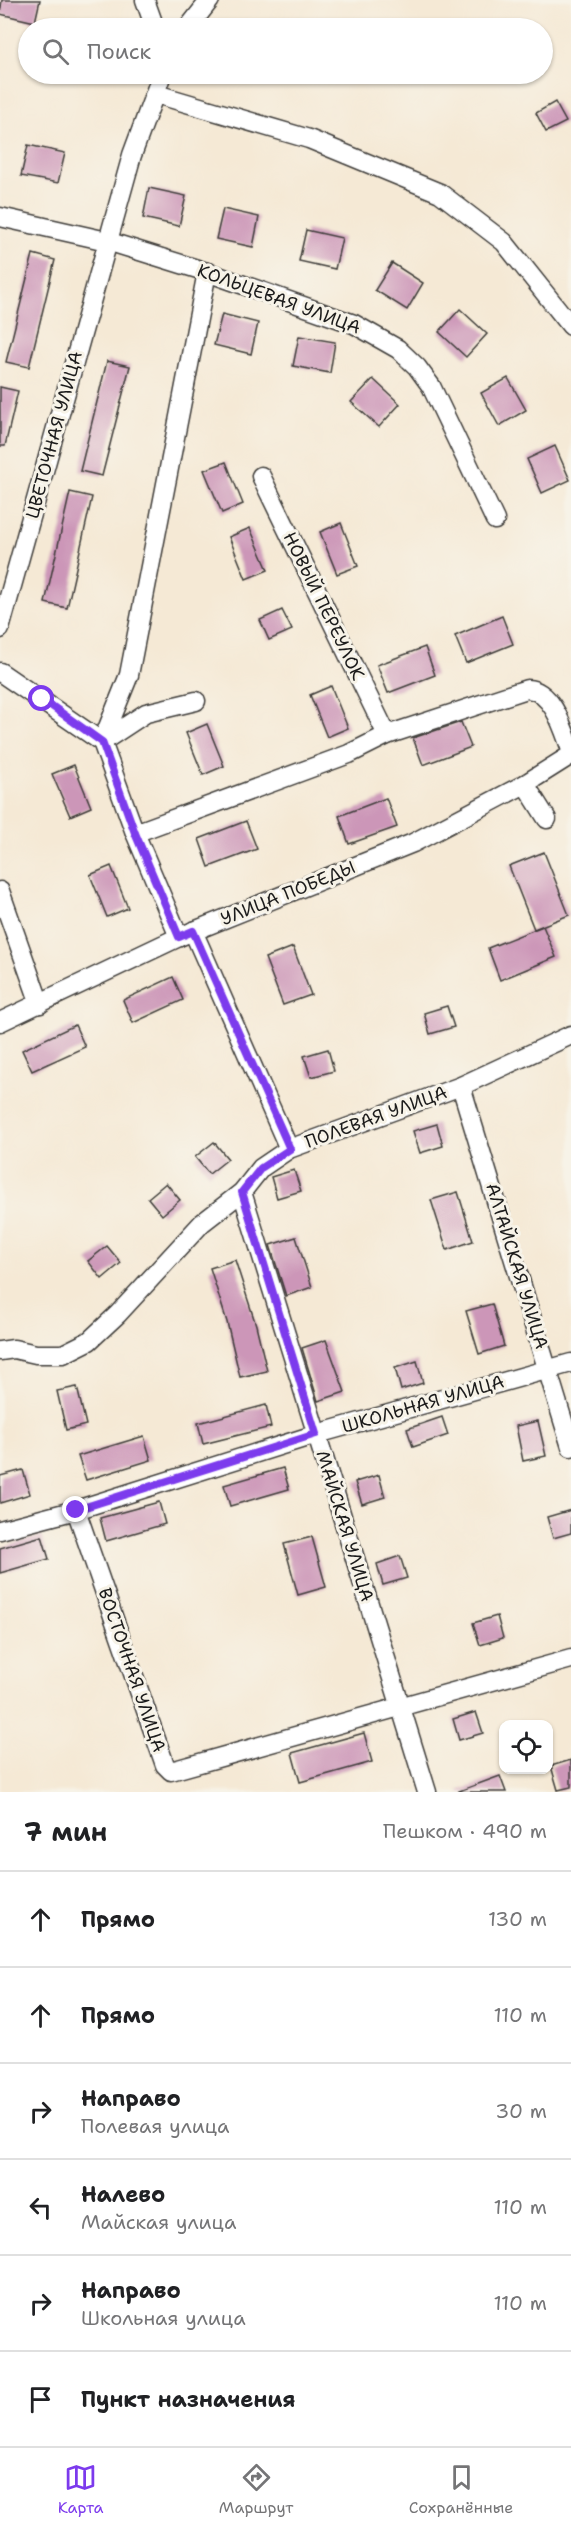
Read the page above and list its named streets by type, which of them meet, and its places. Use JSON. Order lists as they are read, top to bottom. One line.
{"streets":{"street":["КОЛЬЦЕВАЯ УЛИЦА","ЦВЕТОЧНАЯ УЛИЦА","НОВЫЙ ПЕРЕУЛОК","УЛИЦА ПОБЕДЫ","ПОЛЕВАЯ УЛИЦА","АЛТАЙСКАЯ УЛИЦА","ШКОЛЬНАЯ УЛИЦА","МАЙСКАЯ УЛИЦА","ВОСТОЧНАЯ УЛИЦА"]},"crossings":[["КОЛЬЦЕВАЯ УЛИЦА","ЦВЕТОЧНАЯ УЛИЦА"],["ПОЛЕВАЯ УЛИЦА","АЛТАЙСКАЯ УЛИЦА"],["ПОЛЕВАЯ УЛИЦА","МАЙСКАЯ УЛИЦА"],["АЛТАЙСКАЯ УЛИЦА","ШКОЛЬНАЯ УЛИЦА"],["ШКОЛЬНАЯ УЛИЦА","МАЙСКАЯ УЛИЦА"],["ШКОЛЬНАЯ УЛИЦА","ВОСТОЧНАЯ УЛИЦА"],["МАЙСКАЯ УЛИЦА","ВОСТОЧНАЯ УЛИЦА"]],"page":{"search":"Поиск","heading":["7 мин","Пешком · 490 m"],"list":[["Прямо","130 m"],["Прямо","110 m"],["Направо","Полевая улица","30 m"],["Налево","Майская улица","110 m"],["Направо","Школьная улица","110 m"],"Пункт назначения"],"nav":["Карта","Маршрут","Сохранённые"]}}
